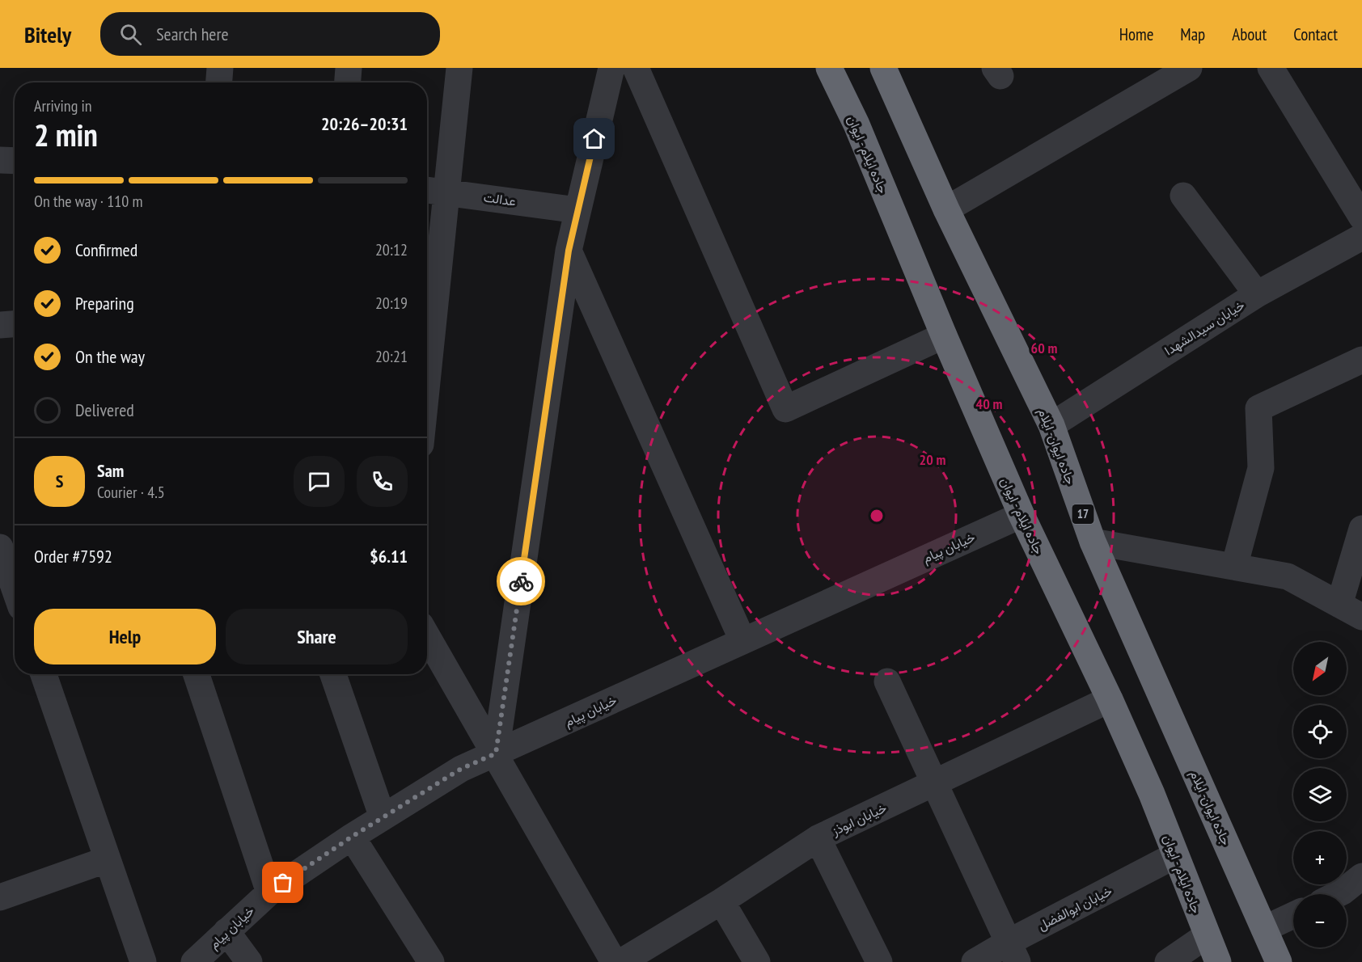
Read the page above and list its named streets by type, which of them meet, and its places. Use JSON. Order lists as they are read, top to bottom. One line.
{"streets":{"highway":["جاده ایلام - ایوان","جاده ایوان- ایلام","17"],"street":["عدالت","خیابان سیدالشهدا","خیابان پیام","خیابان ابوذز","خیابان ابوالفضل"]},"crossings":[["جاده ایلام - ایوان","خیابان پیام"],["جاده ایلام - ایوان","خیابان ابوذز"],["جاده ایلام - ایوان","خیابان ابوالفضل"],["خیابان سیدالشهدا","جاده ایوان- ایلام"]],"north":"bottom left","page":{"header":"Bitely","search":"Search here","nav":["Home","Map","About","Contact"],"heading":["2 min","Arriving in","20:26–20:31"],"panel":["Sam","Courier · 4.5","Order #7592","$6.11"],"bar":"On the way · 110 m","list":[["Confirmed","20:12"],["Preparing","20:19"],["On the way","20:21"],"Delivered"],"round":"S","buttons":["Help","Share"],"map_buttons":["+","−"]},"rings":["60 m","40 m","20 m"]}
